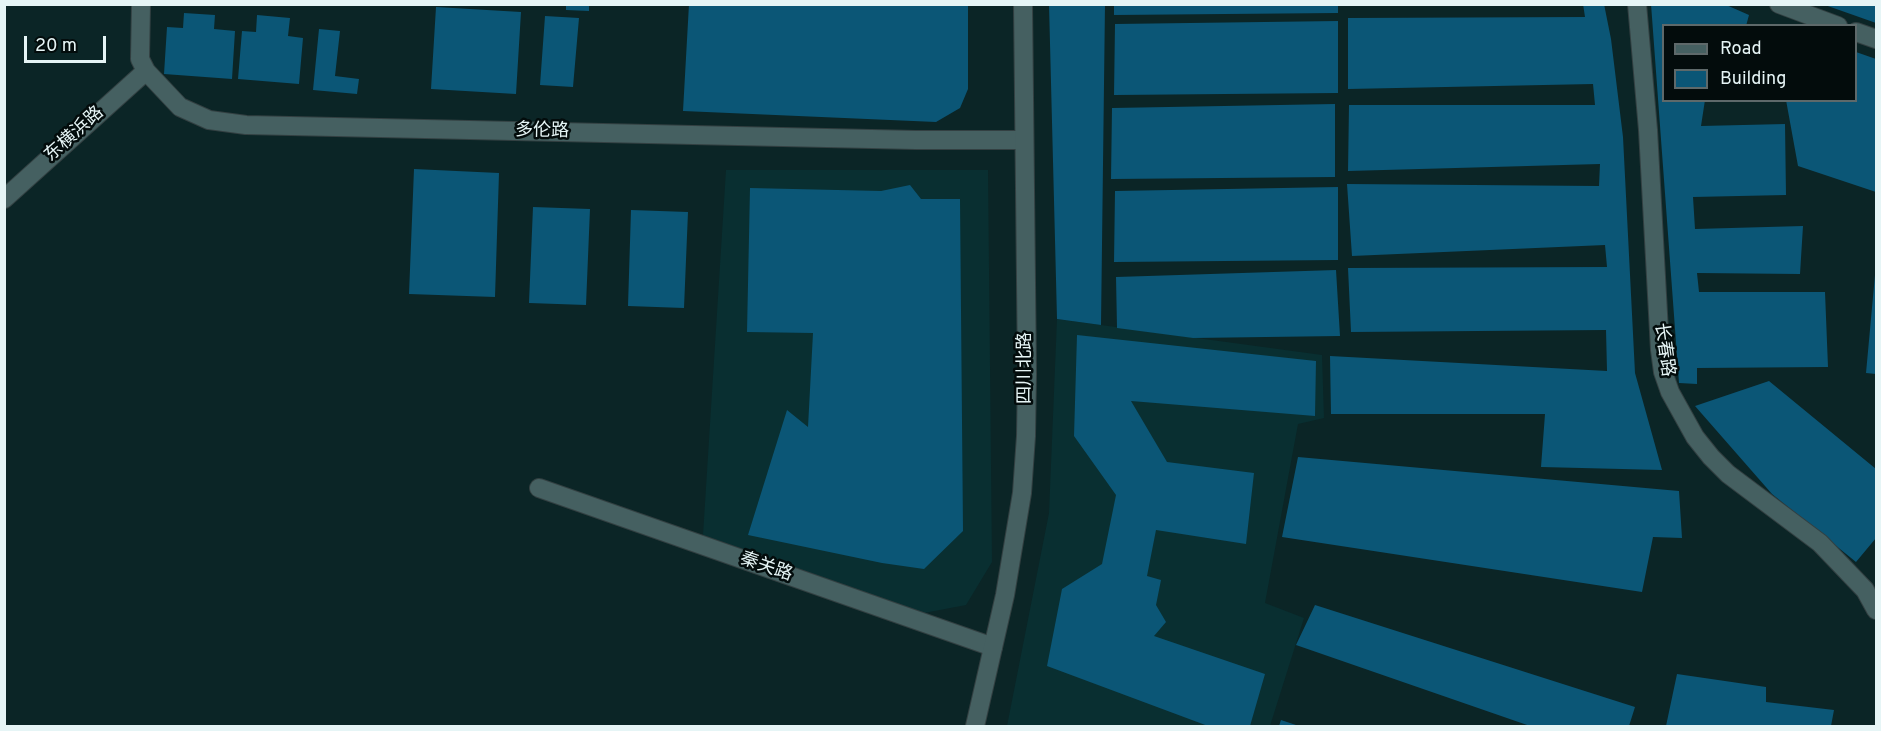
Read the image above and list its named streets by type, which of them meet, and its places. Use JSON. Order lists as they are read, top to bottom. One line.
{"streets":{"street":["多伦路","东横浜路","长春路","四川北路","秦关路"]},"crossings":[["多伦路","东横浜路"],["多伦路","四川北路"],["四川北路","秦关路"]],"legend":["Road","Building"],"scale_bar":"20 m"}
